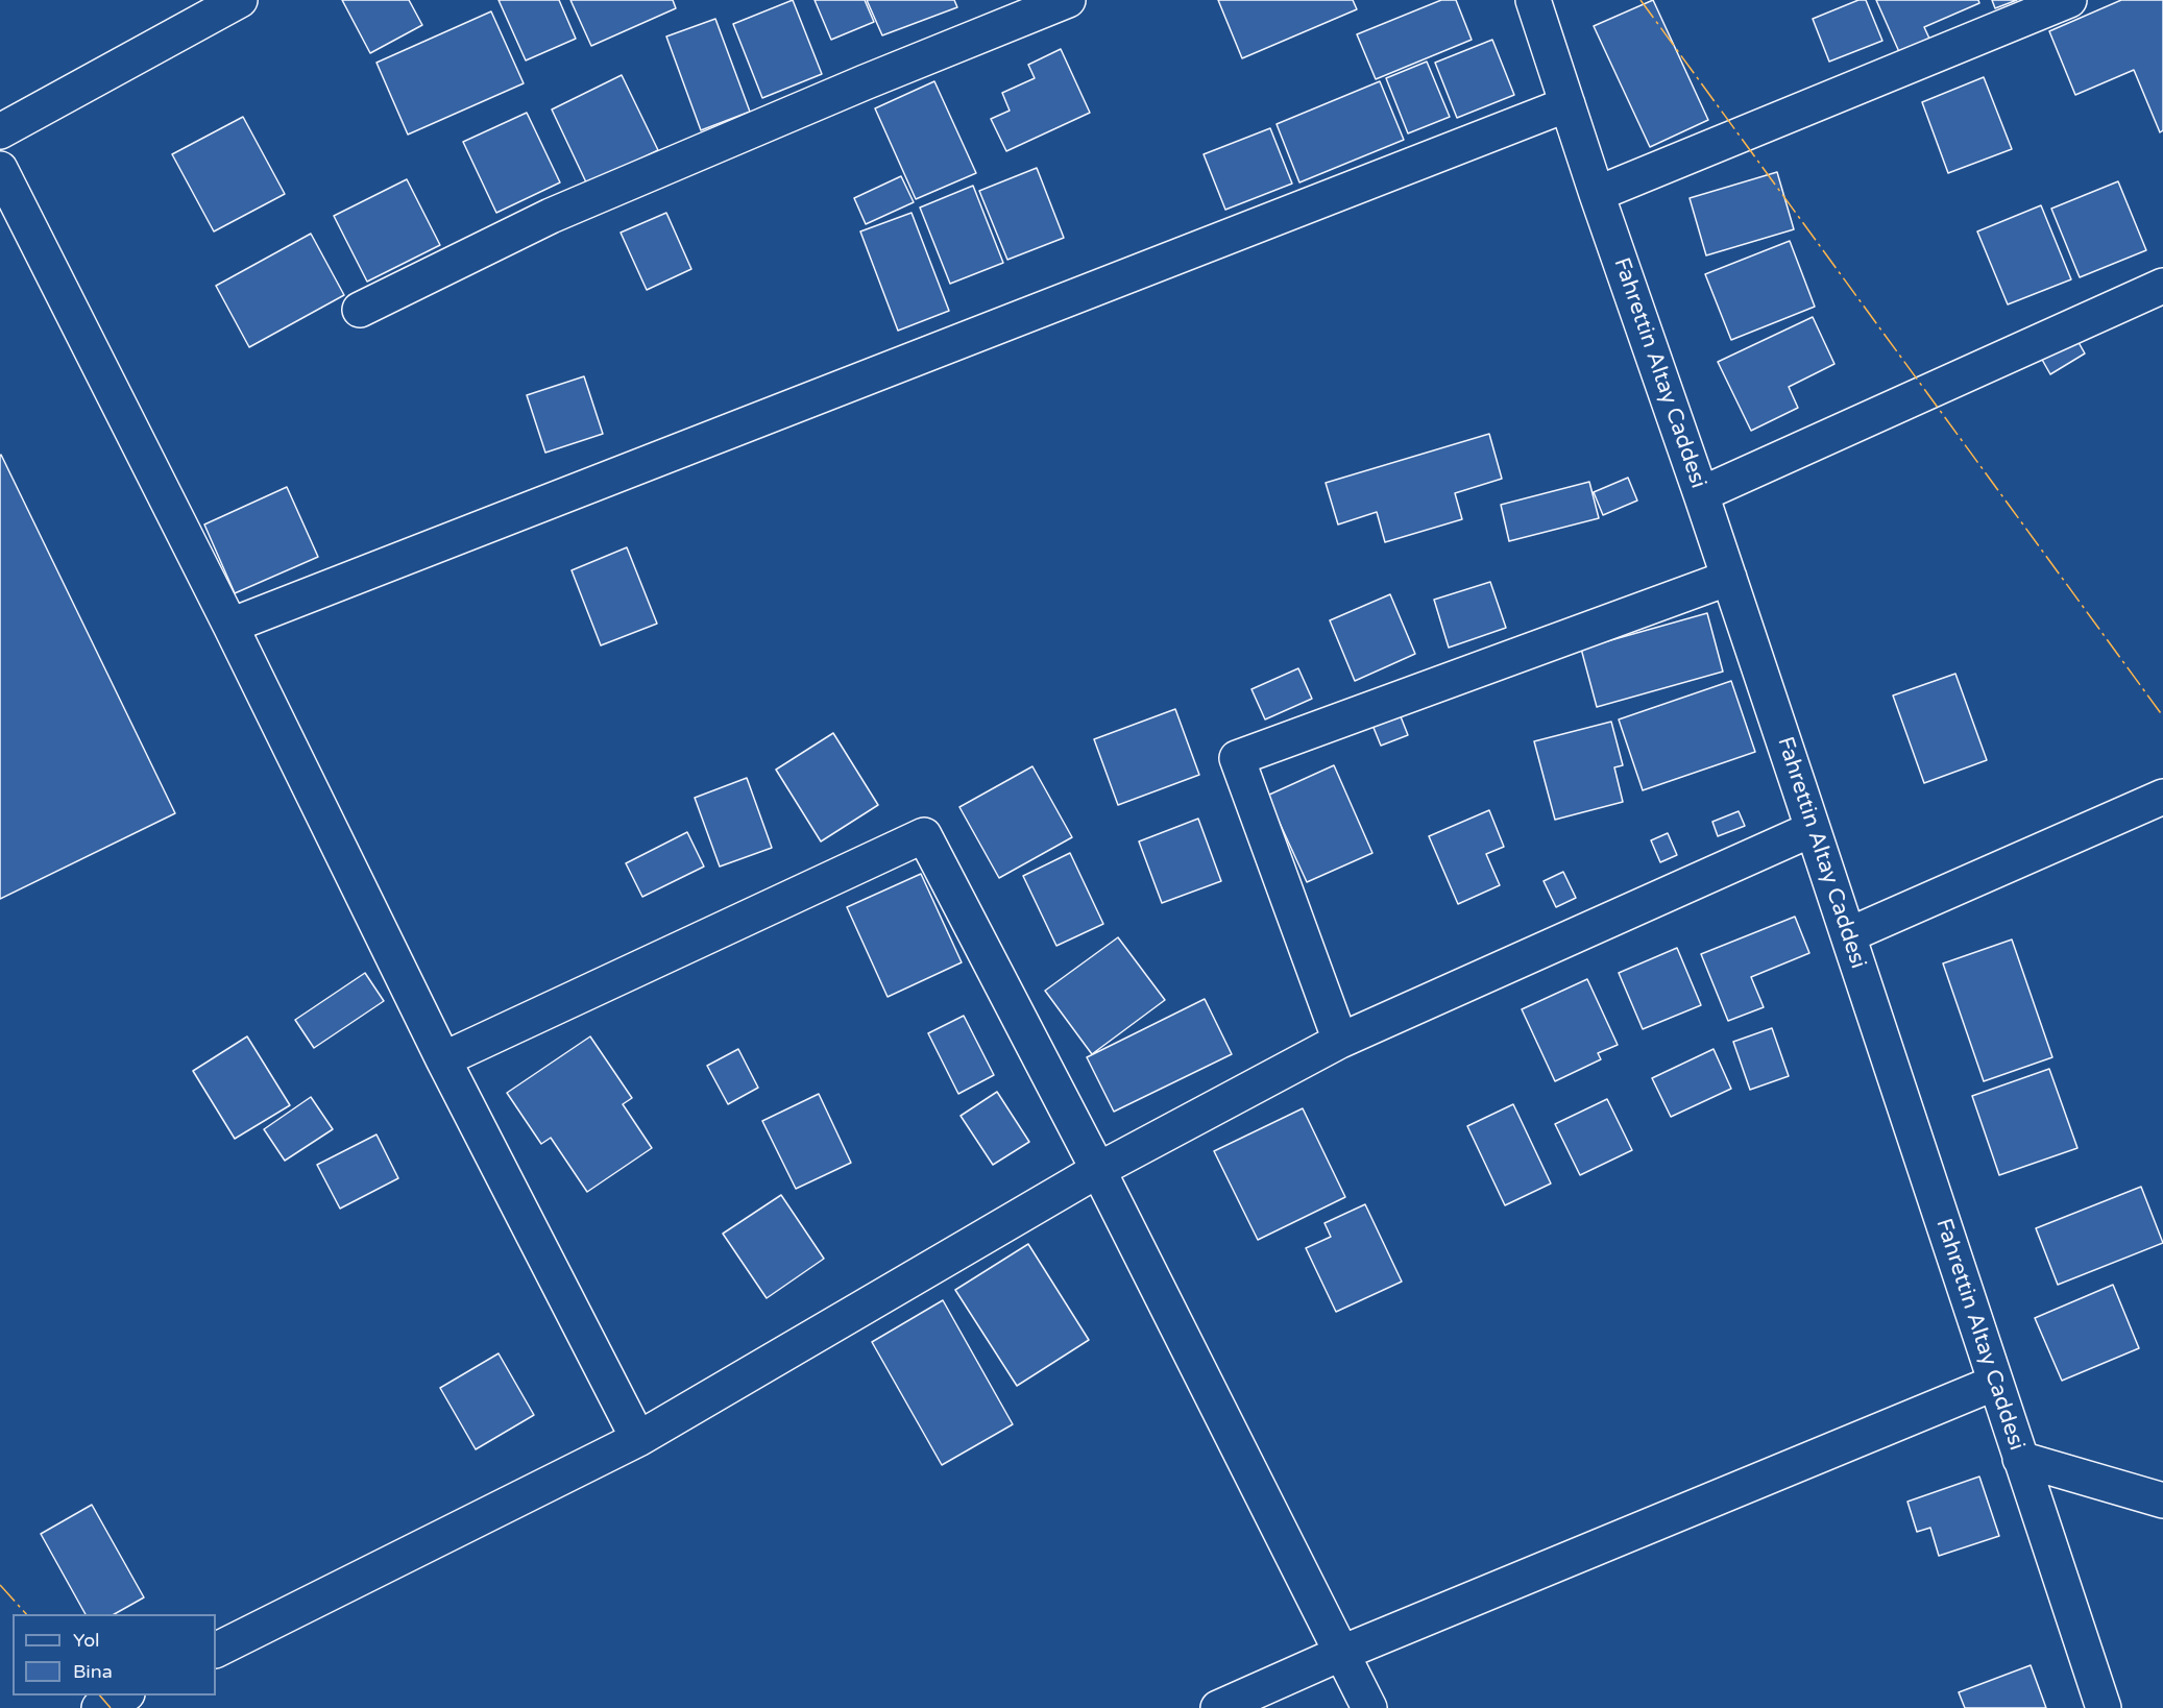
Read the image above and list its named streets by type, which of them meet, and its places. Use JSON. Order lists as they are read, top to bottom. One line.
{"streets":{"street":["Fahrettin Altay Caddesi"]},"legend":["Yol","Bina"]}
